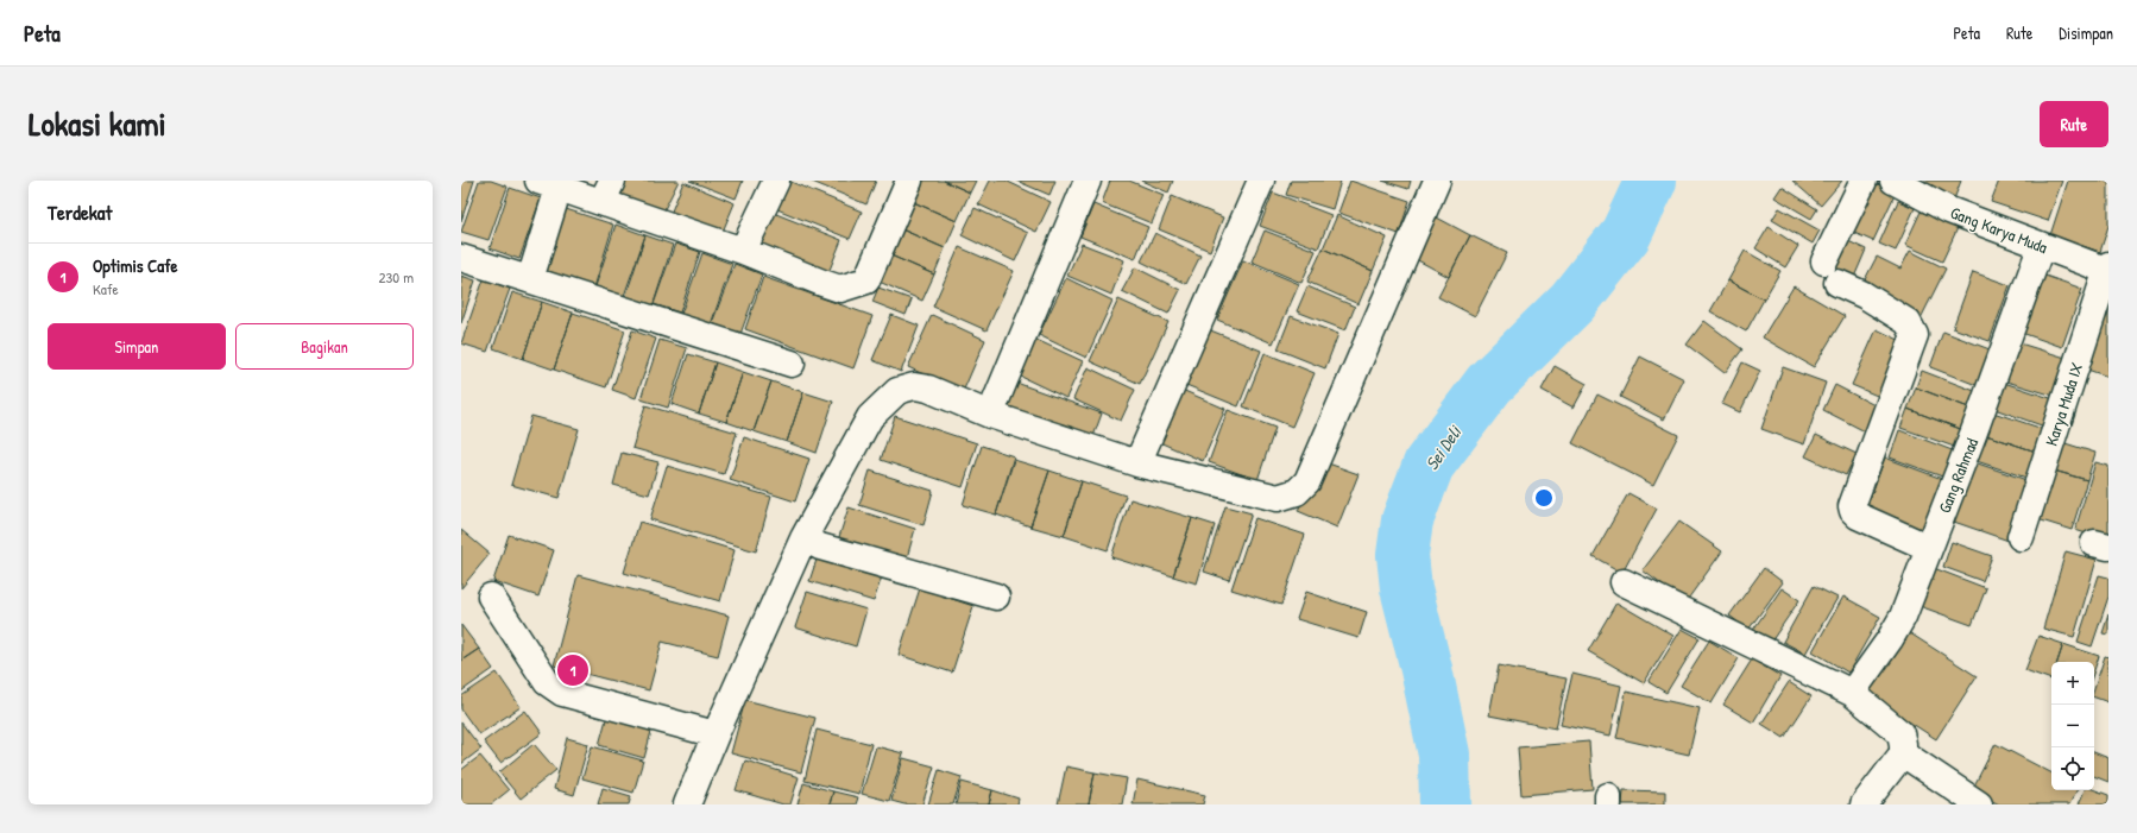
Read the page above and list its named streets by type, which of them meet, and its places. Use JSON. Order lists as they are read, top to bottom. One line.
{"streets":{"street":["Gang Karya Muda","Karya Muda IX","Gang Rahmad"]},"crossings":[["Gang Karya Muda","Karya Muda IX"],["Gang Karya Muda","Gang Rahmad"]],"water":["Sei Deli"],"page":{"header":"Peta","nav":["Peta","Rute","Disimpan"],"title":"Lokasi kami","buttons":["Rute",["Simpan","Bagikan"]],"heading":"Terdekat","list":[{"mark":"1","name":"Optimis Cafe","note":"Kafe","value":"230 m"}],"pins":"1","map_buttons":["+","−"]}}
